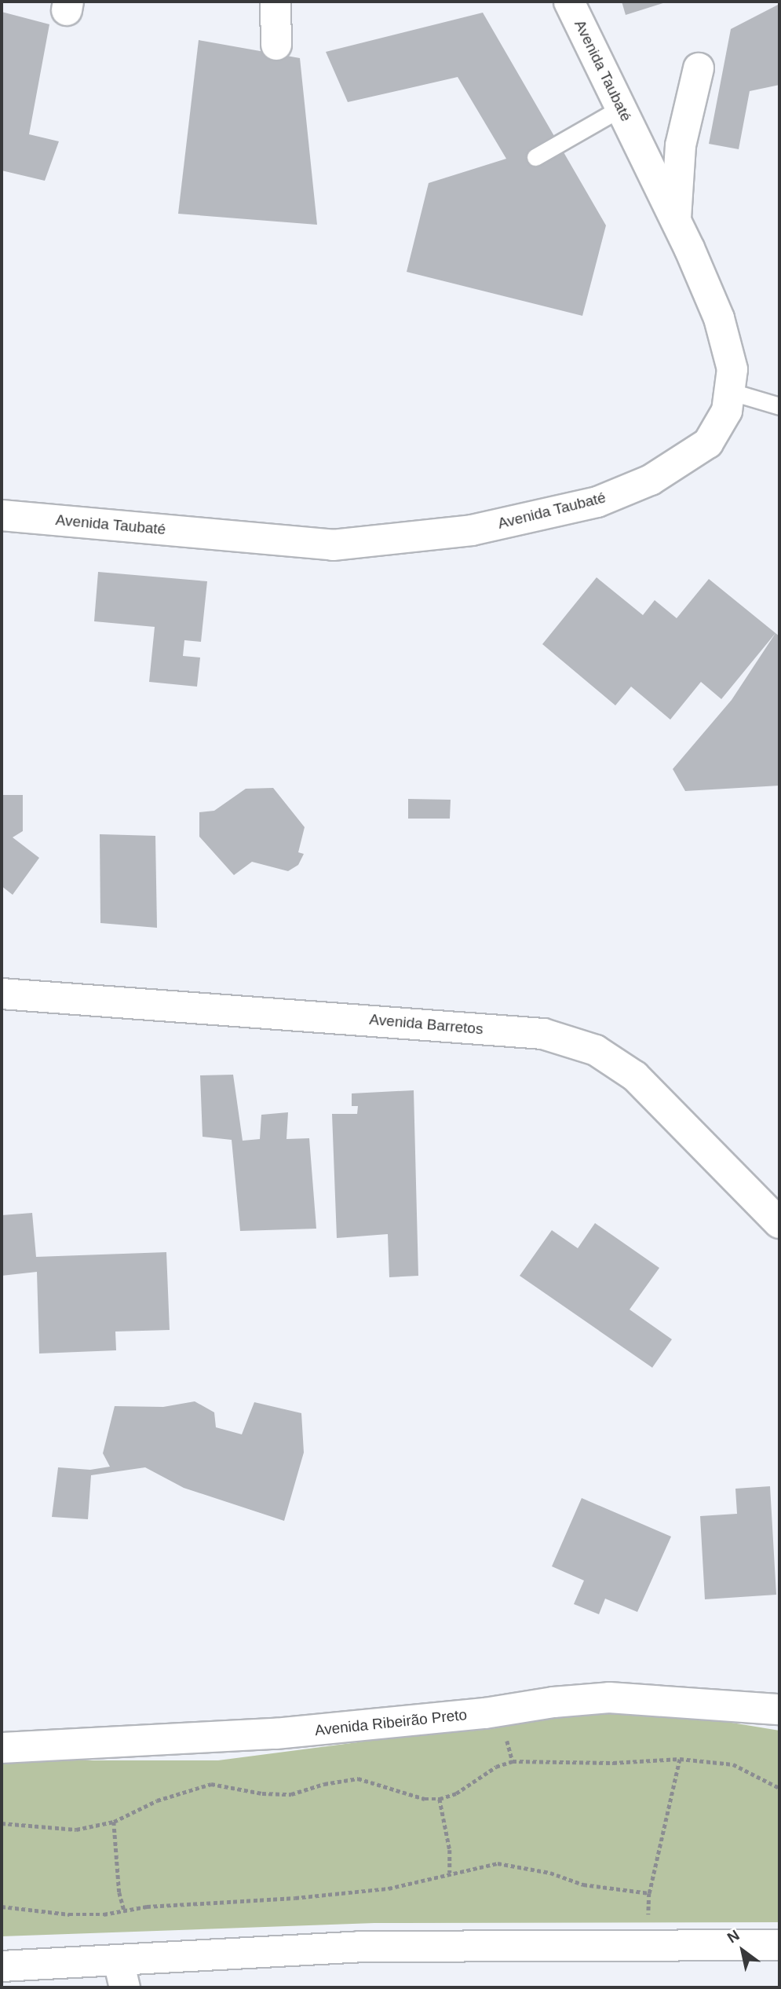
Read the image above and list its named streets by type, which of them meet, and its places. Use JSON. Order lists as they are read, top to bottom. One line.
{"streets":{"street":["Avenida Taubaté","Avenida Barretos","Avenida Ribeirão Preto"]},"north":"top left"}
